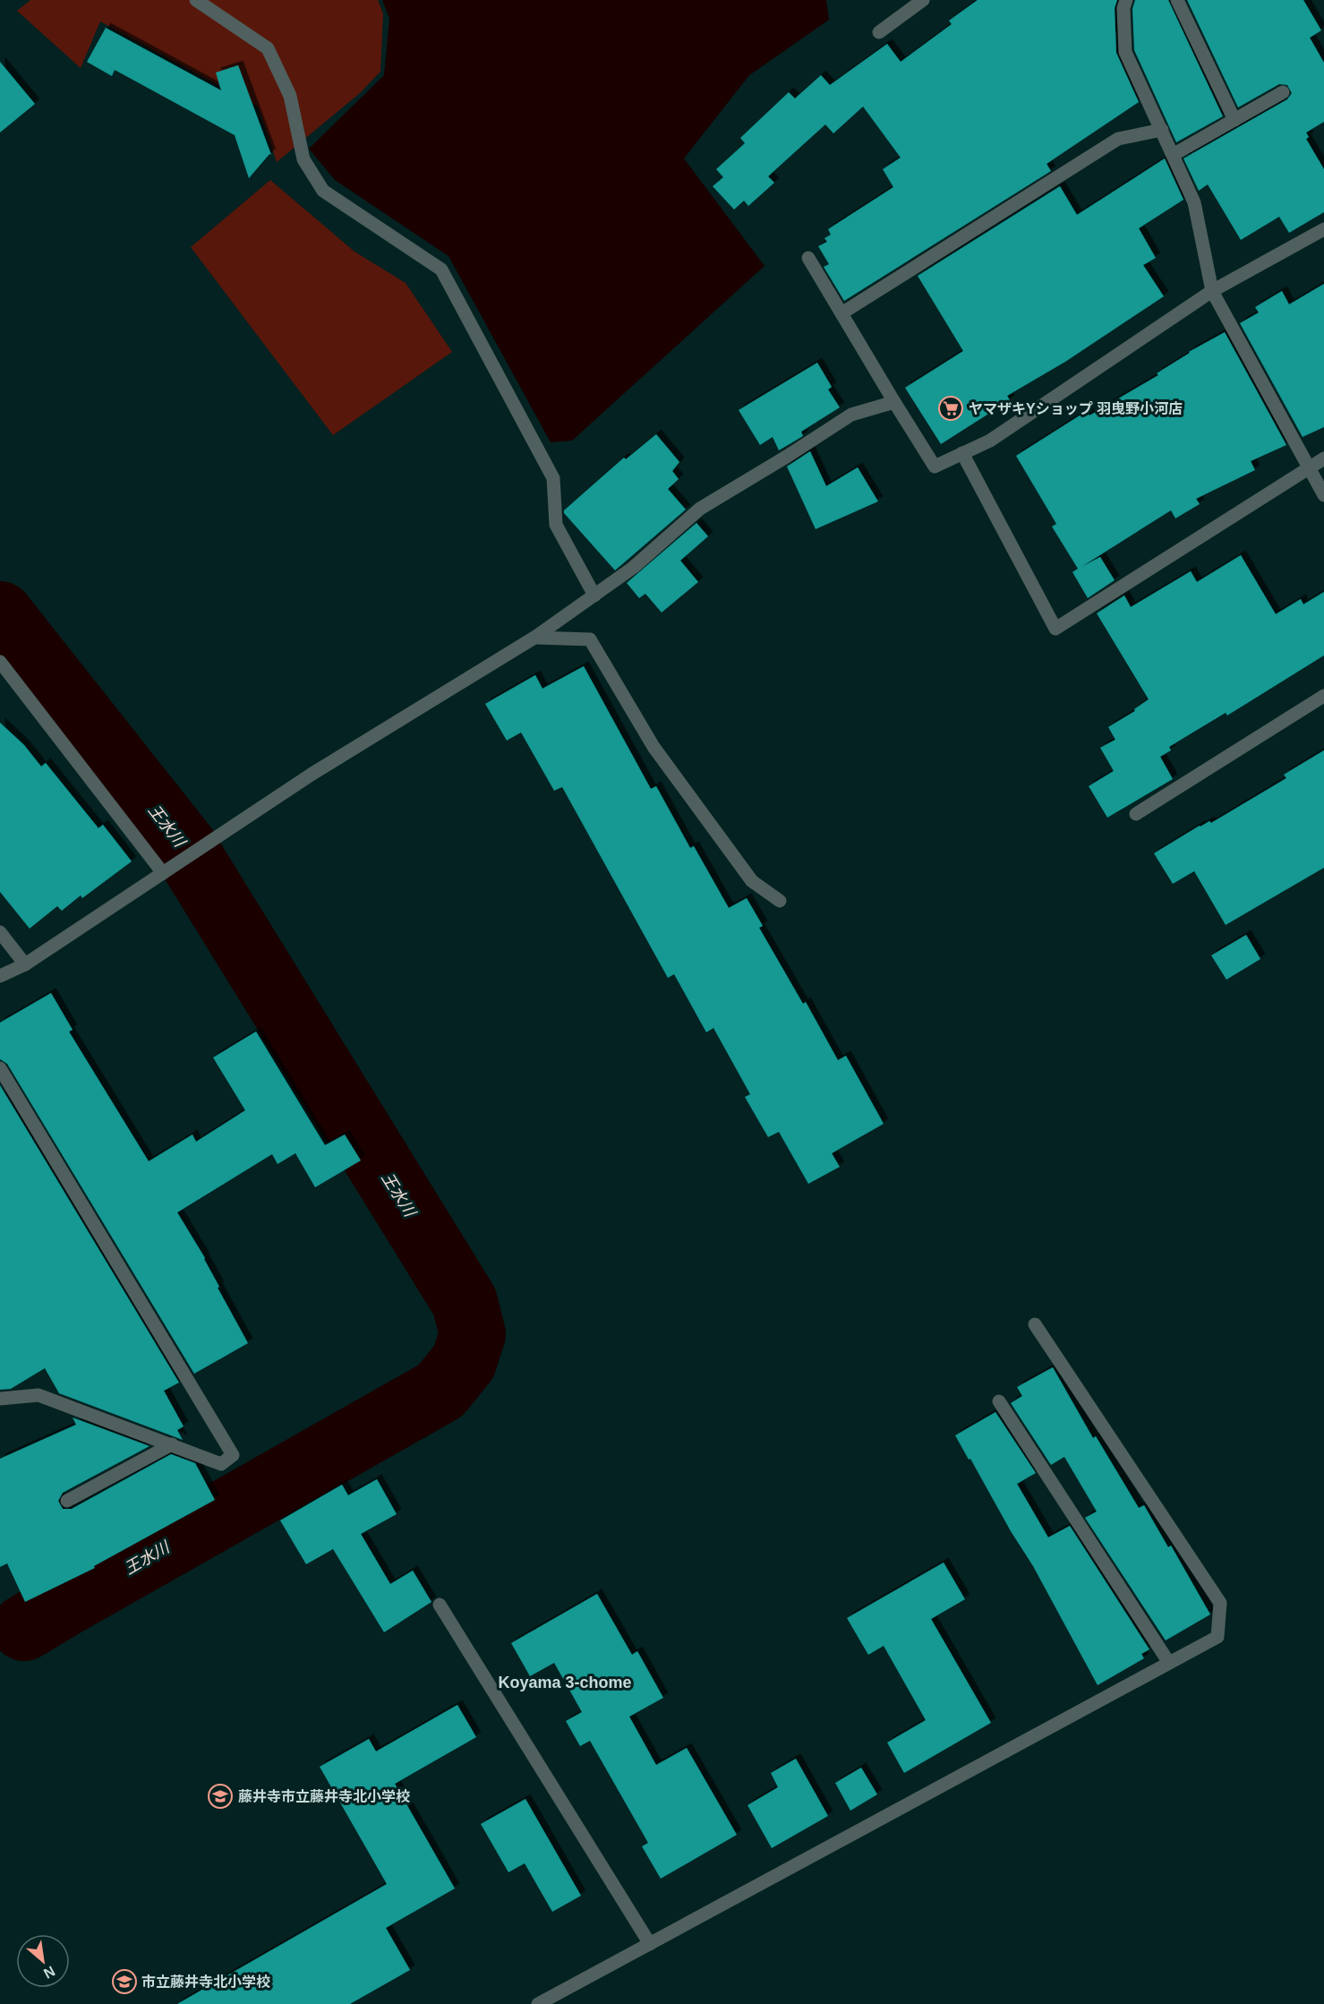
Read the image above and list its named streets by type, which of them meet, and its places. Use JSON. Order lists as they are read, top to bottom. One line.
{"districts":["Koyama 3-chome"],"water":["王水川"],"places":{"supermarket":["ヤマザキYショップ 羽曳野小河店"],"school or university":["藤井寺市立藤井寺北小学校","市立藤井寺北小学校"]},"north":"bottom right"}
